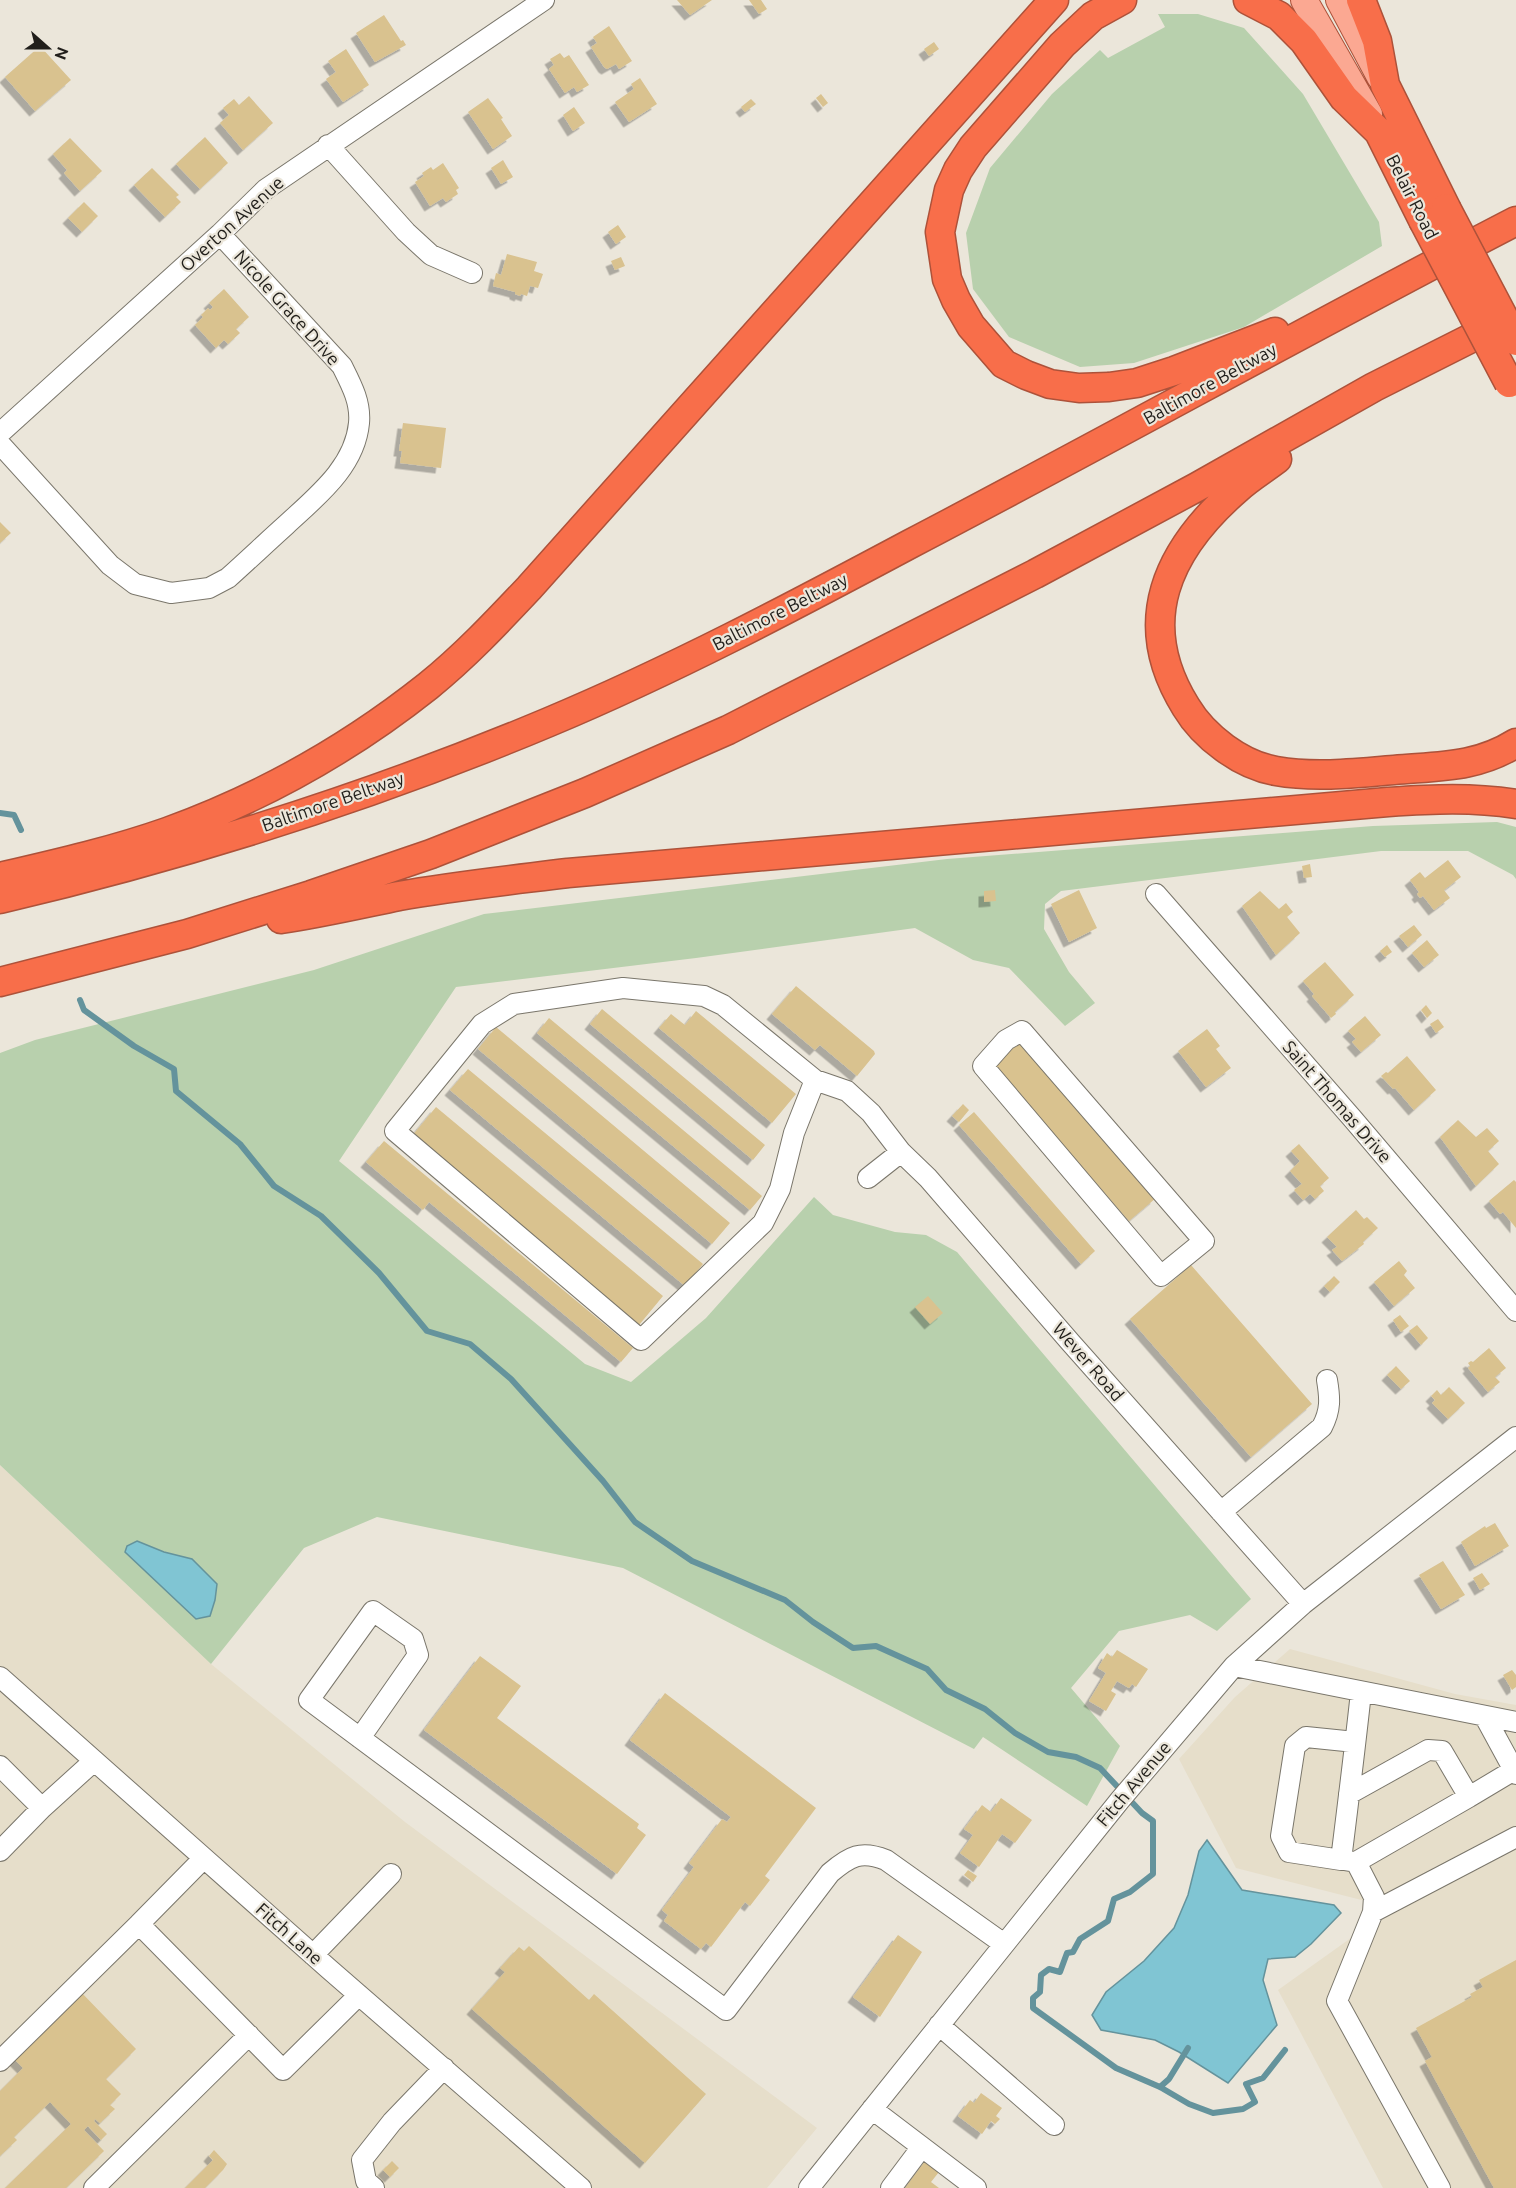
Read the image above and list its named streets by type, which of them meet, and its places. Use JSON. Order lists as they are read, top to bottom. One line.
{"streets":{"highway":["Belair Road","Baltimore Beltway"],"street":["Overton Avenue","Nicole Grace Drive","Saint Thomas Drive","Wever Road","Fitch Avenue","Fitch Lane"]},"crossings":[["Overton Avenue","Nicole Grace Drive"],["Wever Road","Fitch Avenue"]],"north":"right"}
